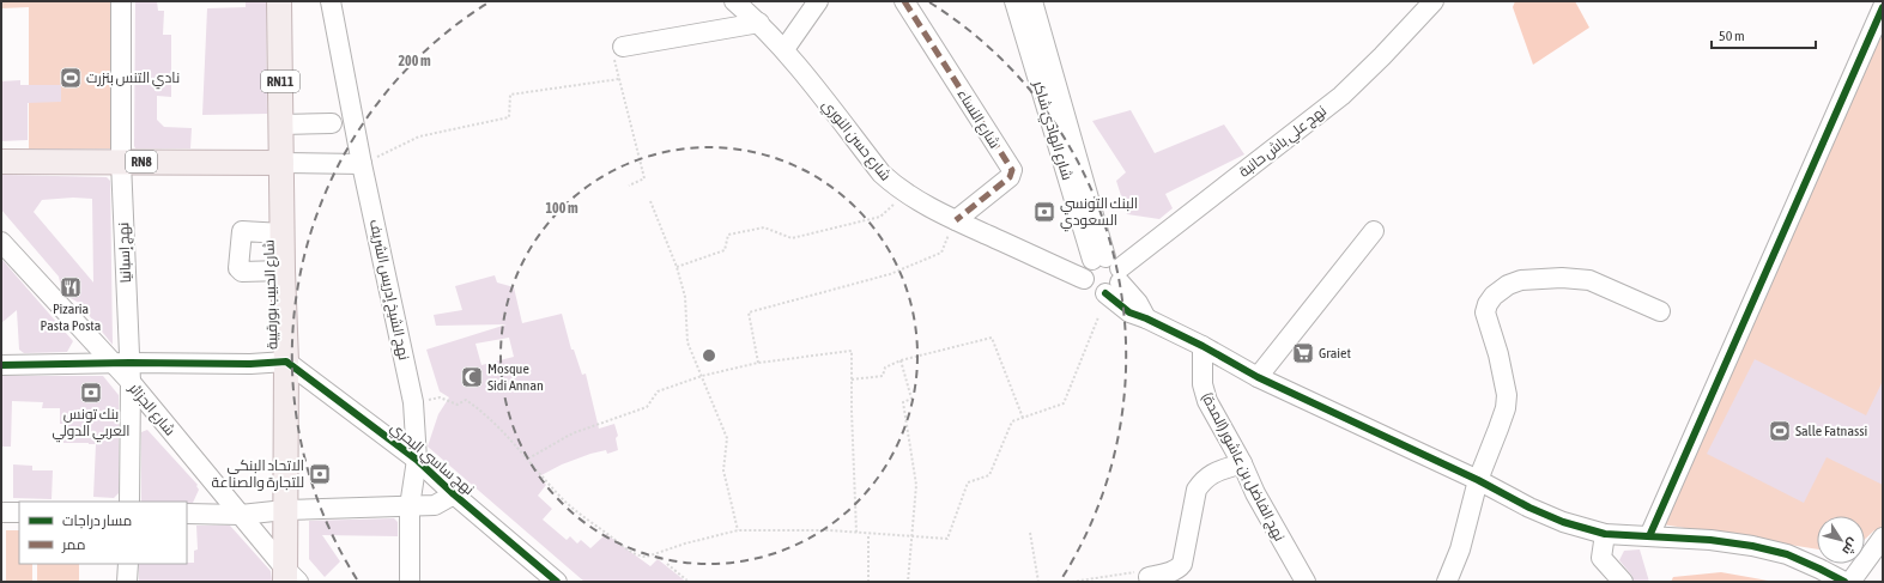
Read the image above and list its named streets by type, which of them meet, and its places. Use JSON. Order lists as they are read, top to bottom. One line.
{"streets":{"main road":["RN11","RN8","شارع الحبيب بورقيبة"],"street":["شارع النساء","شارع الهادي شاكر","شارع حسن النوري","نهج علي باش حانبة","نهج إسبانيا","نهج الشيخ إدريس الشريف","شارع الجزائر","نهج ساسي البحري","نهج الفاضل بن عاشور (المدة)"]},"crossings":[["شارع النساء","شارع حسن النوري"],["شارع الهادي شاكر","شارع حسن النوري"],["شارع الهادي شاكر","نهج علي باش حانبة"],["شارع حسن النوري","نهج علي باش حانبة"],["RN8","نهج إسبانيا"],["RN8","شارع الحبيب بورقيبة"],["نهج إسبانيا","شارع الجزائر"],["نهج الشيخ إدريس الشريف","نهج ساسي البحري"],["شارع الحبيب بورقيبة","شارع الجزائر"],["شارع الحبيب بورقيبة","نهج ساسي البحري"]],"places":{"sports":["نادي التنس بنزرت","Salle Fatnassi"],"bank":["البنك التونسي السعودي","بنك تونس العربي الدولي","الاتحاد البنكي للتجارة والصناعة"],"restaurant":["Pizaria Pasta Posta"],"supermarket":["Graiet"],"mosque":["Mosque Sidi Annan"]},"legend":["مسار دراجات","ممر"],"scale_bar":"50 m","north":"bottom right","rings":["200 m","100 m"]}
